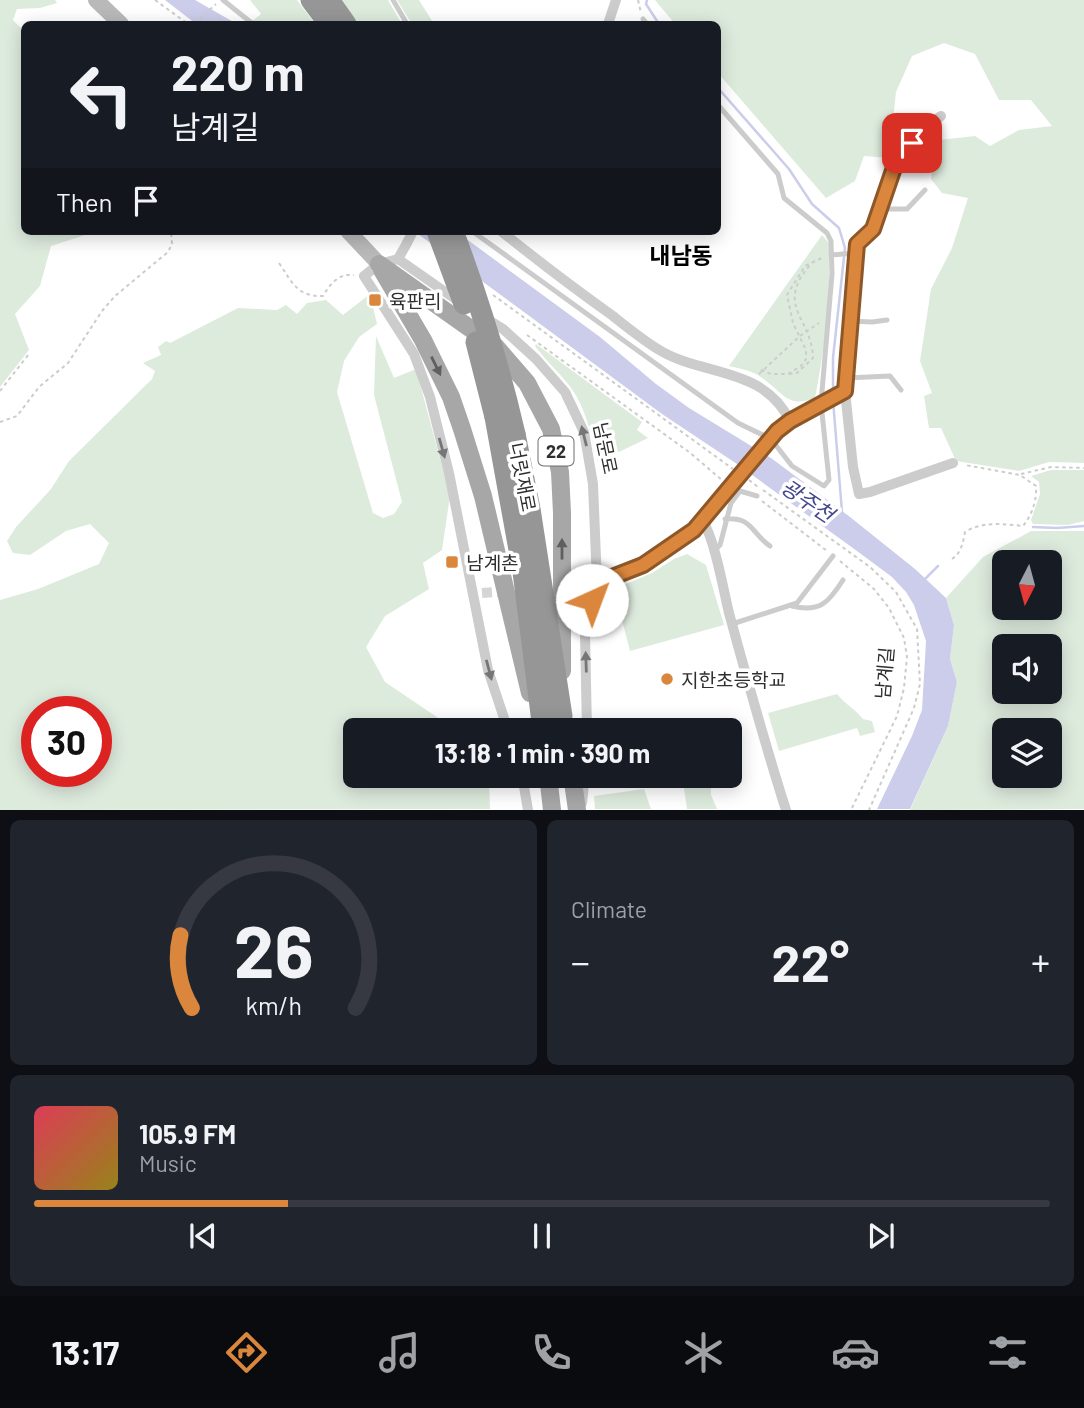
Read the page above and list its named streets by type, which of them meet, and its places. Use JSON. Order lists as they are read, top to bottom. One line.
{"streets":{"highway":["22","너릿재로"],"street":["남문로"],"path":["남계길"]},"one_way":["남문로"],"districts":["내남동"],"water":["광주천"],"places":{"transit":["육판리","남계촌"],"other":["지한초등학교"]},"north":"bottom","page":{"turn":["220 m","남계길"],"then":"Then","limit":"30","trip":"13:18 · 1 min · 390 m","tile":"Climate","heat":["−","22°","+"],"song":["105.9 FM","Music"],"tabs":"13:17","gauge":["26","km/h"]}}
